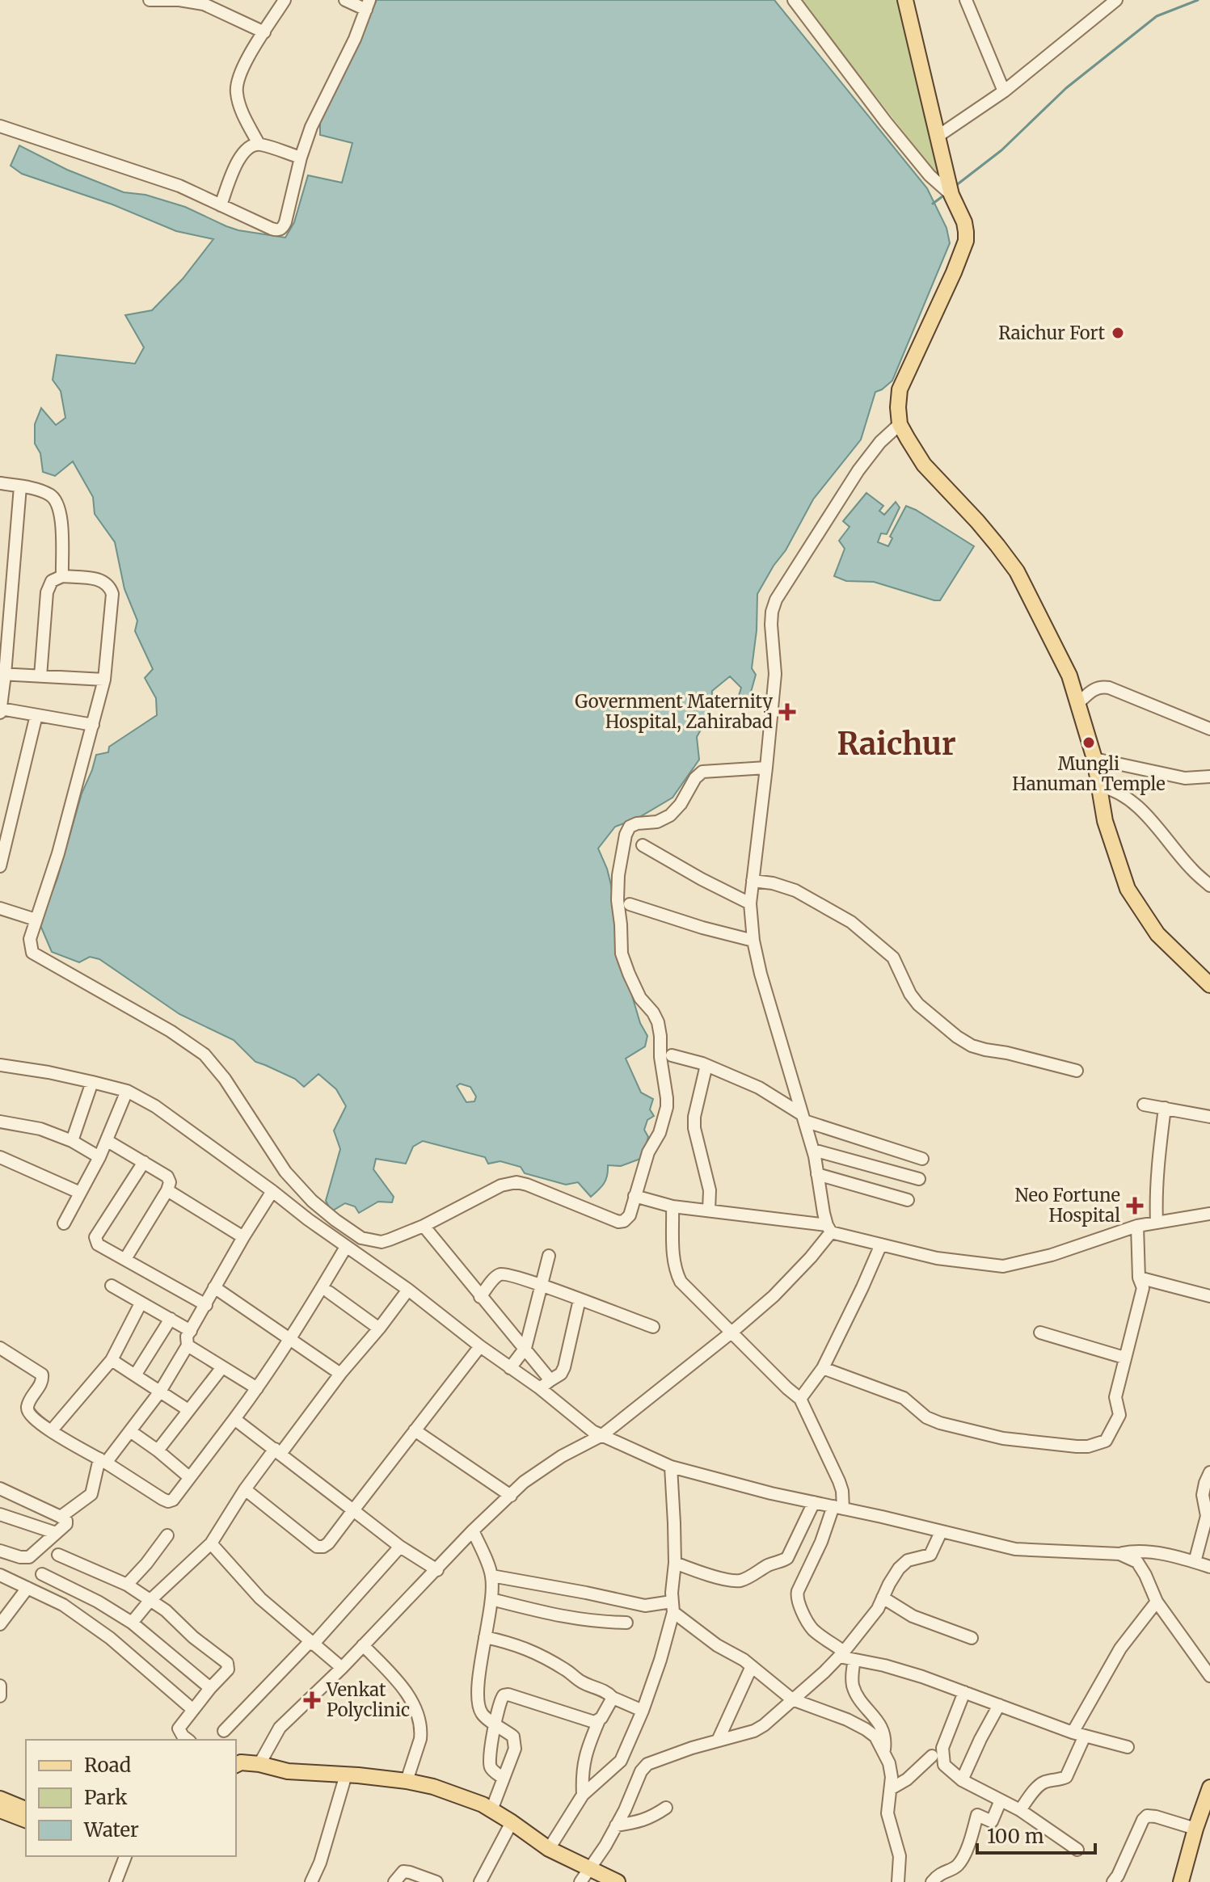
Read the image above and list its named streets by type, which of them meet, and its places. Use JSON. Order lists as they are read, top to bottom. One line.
{"districts":["Raichur"],"places":{"other":["Raichur Fort","Mungli Hanuman Temple"],"health":["Government Maternity Hospital, Zahirabad","Neo Fortune Hospital","Venkat Polyclinic"]},"legend":["Road","Park","Water"],"scale_bar":"100 m"}
